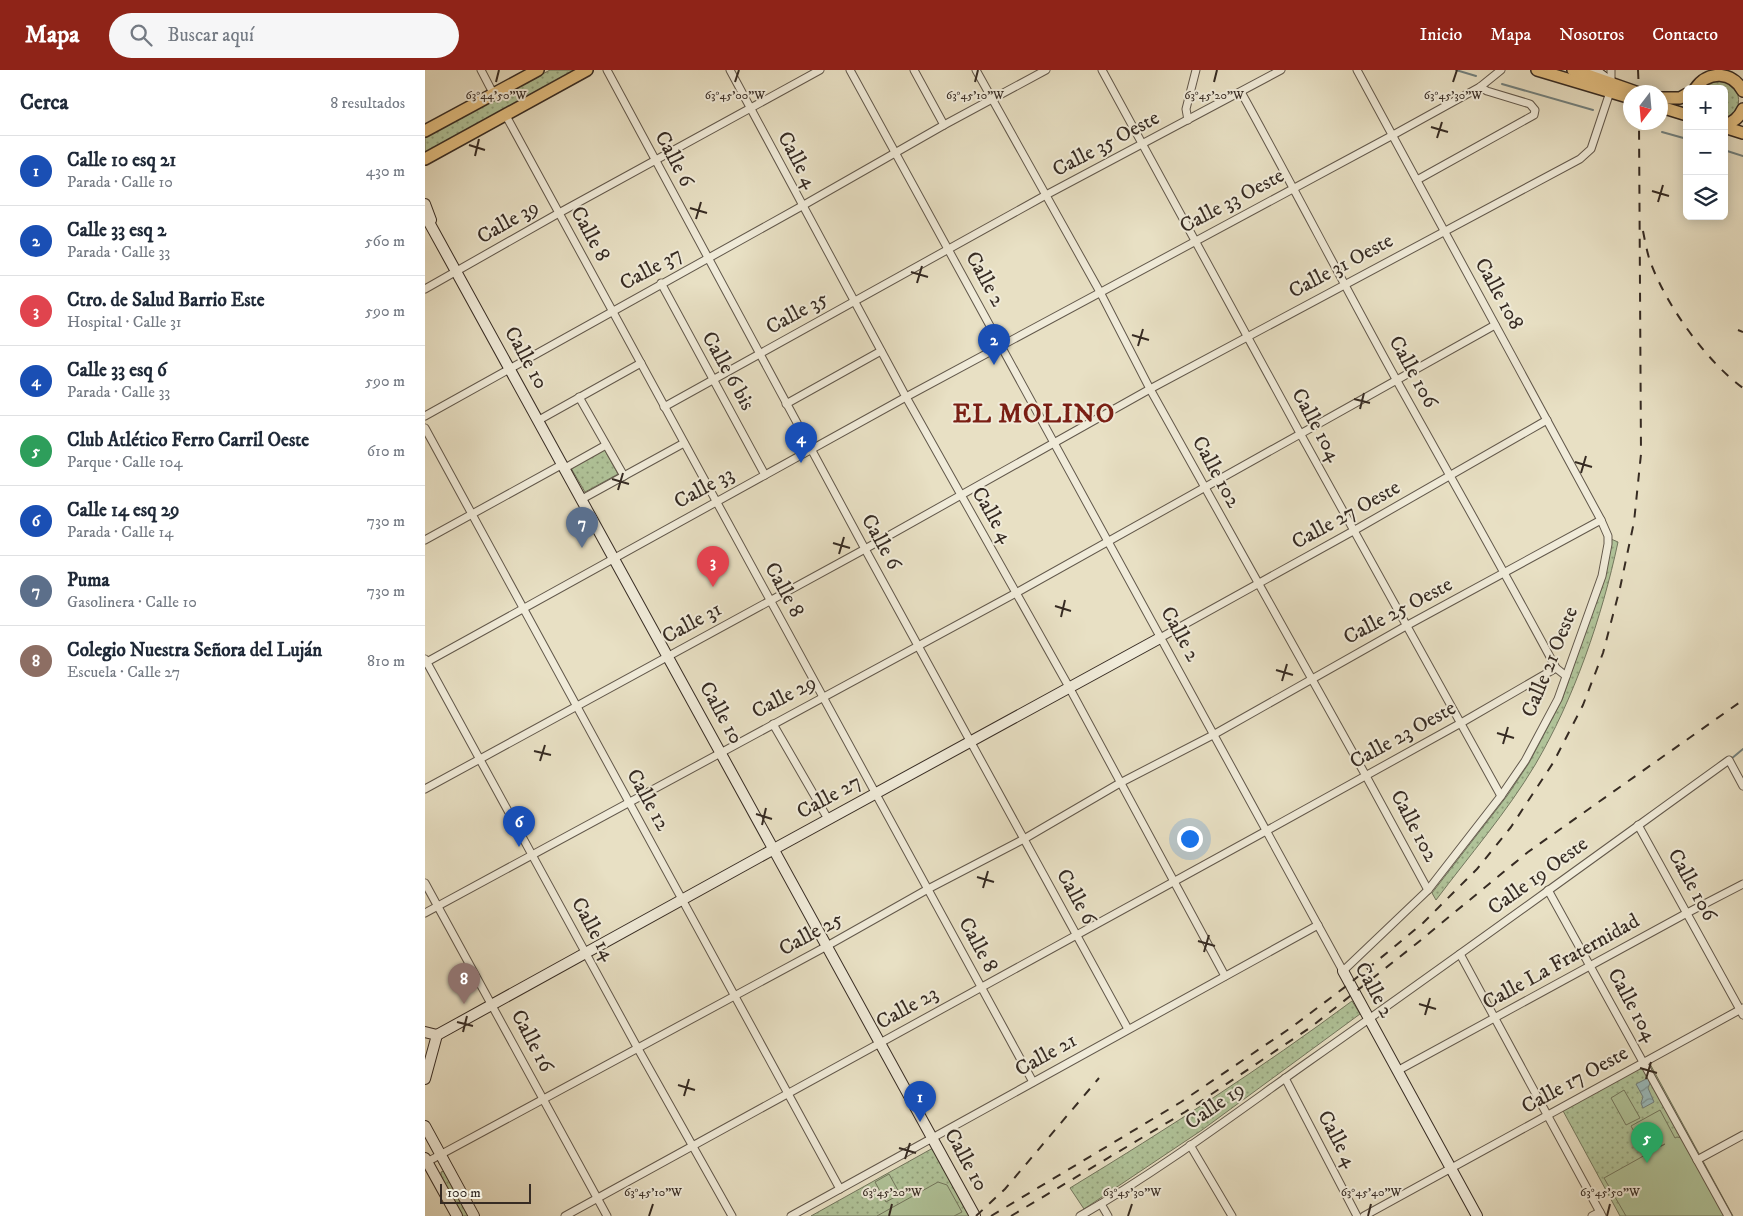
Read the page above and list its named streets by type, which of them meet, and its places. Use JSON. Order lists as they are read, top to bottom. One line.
{"streets":{"street":["Calle 35 Oeste","Calle 6","Calle 4","Calle 33 Oeste","Calle 39","Calle 8","Calle 31 Oeste","Calle 37","Calle 2","Calle 108","Calle 35","Calle 10","Calle 6 bis","Calle 106","Calle 104","Calle 102","Calle 33","Calle 27 Oeste","Calle 25 Oeste","Calle 31","Calle 21 Oeste","Calle 29","Calle 23 Oeste","Calle 27","Calle 12","Calle 19 Oeste","Calle 14","Calle 25","Calle La Fraternidad","Calle 23","Calle 16","Calle 21","Calle 17 Oeste","Calle 19"]},"crossings":[["Calle 35 Oeste","Calle 2"],["Calle 35 Oeste","Calle 35"],["Calle 35 Oeste","Calle 106"],["Calle 35 Oeste","Calle 104"],["Calle 35 Oeste","Calle 102"],["Calle 6","Calle 39"],["Calle 6","Calle 37"],["Calle 6","Calle 35"],["Calle 6","Calle 33"],["Calle 6","Calle 31"],["Calle 6","Calle 29"],["Calle 6","Calle 27"],["Calle 6","Calle 25"],["Calle 6","Calle 23"],["Calle 6","Calle 21"],["Calle 4","Calle 39"],["Calle 4","Calle 37"],["Calle 4","Calle 35"],["Calle 4","Calle 33"],["Calle 4","Calle 31"],["Calle 4","Calle 29"],["Calle 4","Calle 27"],["Calle 4","Calle 25"],["Calle 4","Calle 23"],["Calle 4","Calle 21"],["Calle 4","Calle 19"],["Calle 33 Oeste","Calle 2"],["Calle 33 Oeste","Calle 108"],["Calle 33 Oeste","Calle 106"],["Calle 33 Oeste","Calle 104"],["Calle 33 Oeste","Calle 102"],["Calle 33 Oeste","Calle 33"],["Calle 39","Calle 8"],["Calle 39","Calle 10"],["Calle 8","Calle 37"],["Calle 8","Calle 35"],["Calle 8","Calle 33"],["Calle 8","Calle 31"],["Calle 8","Calle 29"],["Calle 8","Calle 27"],["Calle 8","Calle 25"],["Calle 8","Calle 23"],["Calle 8","Calle 21"],["Calle 31 Oeste","Calle 2"],["Calle 31 Oeste","Calle 108"],["Calle 31 Oeste","Calle 106"],["Calle 31 Oeste","Calle 104"],["Calle 31 Oeste","Calle 102"],["Calle 31 Oeste","Calle 31"],["Calle 37","Calle 2"],["Calle 37","Calle 10"],["Calle 37","Calle 6 bis"],["Calle 37","Calle 102"],["Calle 2","Calle 35"],["Calle 2","Calle 33"],["Calle 2","Calle 27 Oeste"],["Calle 2","Calle 25 Oeste"],["Calle 2","Calle 31"],["Calle 2","Calle 21 Oeste"],["Calle 2","Calle 29"],["Calle 2","Calle 23 Oeste"],["Calle 2","Calle 27"],["Calle 2","Calle 19 Oeste"],["Calle 2","Calle 25"],["Calle 2","Calle La Fraternidad"],["Calle 2","Calle 23"],["Calle 2","Calle 21"],["Calle 2","Calle 17 Oeste"],["Calle 2","Calle 19"],["Calle 108","Calle 27 Oeste"],["Calle 108","Calle 25 Oeste"],["Calle 108","Calle 21 Oeste"],["Calle 108","Calle 29"],["Calle 35","Calle 6 bis"],["Calle 10","Calle 33"],["Calle 10","Calle 31"],["Calle 10","Calle 29"],["Calle 10","Calle 27"],["Calle 10","Calle 25"],["Calle 10","Calle 23"],["Calle 10","Calle 21"],["Calle 6 bis","Calle 33"],["Calle 106","Calle 27 Oeste"],["Calle 106","Calle 25 Oeste"],["Calle 106","Calle 29"],["Calle 106","Calle 23 Oeste"],["Calle 106","Calle 19 Oeste"],["Calle 106","Calle La Fraternidad"],["Calle 106","Calle 17 Oeste"],["Calle 104","Calle 27 Oeste"],["Calle 104","Calle 25 Oeste"],["Calle 104","Calle 21 Oeste"],["Calle 104","Calle 29"],["Calle 104","Calle 23 Oeste"],["Calle 104","Calle 19 Oeste"],["Calle 104","Calle La Fraternidad"],["Calle 104","Calle 17 Oeste"],["Calle 102","Calle 27 Oeste"],["Calle 102","Calle 25 Oeste"],["Calle 102","Calle 21 Oeste"],["Calle 102","Calle 29"],["Calle 102","Calle 23 Oeste"],["Calle 33","Calle 12"],["Calle 33","Calle 14"],["Calle 27 Oeste","Calle 27"],["Calle 25 Oeste","Calle 25"],["Calle 31","Calle 12"],["Calle 31","Calle 14"],["Calle 29","Calle 12"],["Calle 29","Calle 14"],["Calle 29","Calle 16"],["Calle 23 Oeste","Calle 23"],["Calle 27","Calle 12"],["Calle 27","Calle 14"],["Calle 27","Calle 16"],["Calle 12","Calle 25"],["Calle 12","Calle 23"],["Calle 12","Calle 21"],["Calle 19 Oeste","Calle 19"],["Calle 14","Calle 25"],["Calle 14","Calle 23"],["Calle 25","Calle 16"],["Calle 23","Calle 16"]],"districts":["EL MOLINO"],"scale_bar":"100 m","north":"bottom","page":{"header":"Mapa","search":"Buscar aquí","nav":["Inicio","Mapa","Nosotros","Contacto"],"heading":["Cerca","8 resultados"],"map_buttons":["+","−"],"list":[{"mark":"1","name":"Calle 10 esq 21","note":"Parada · Calle 10","value":"430 m"},{"mark":"2","name":"Calle 33 esq 2","note":"Parada · Calle 33","value":"560 m"},{"mark":"3","name":"Ctro. de Salud Barrio Este","note":"Hospital · Calle 31","value":"590 m"},{"mark":"4","name":"Calle 33 esq 6","note":"Parada · Calle 33","value":"590 m"},{"mark":"5","name":"Club Atlético Ferro Carril Oeste","note":"Parque · Calle 104","value":"610 m"},{"mark":"6","name":"Calle 14 esq 29","note":"Parada · Calle 14","value":"730 m"},{"mark":"7","name":"Puma","note":"Gasolinera · Calle 10","value":"730 m"},{"mark":"8","name":"Colegio Nuestra Señora del Luján","note":"Escuela · Calle 27","value":"810 m"}],"pins":["2","4","7","3","6","8","1","5"],"scale":"100 m"},"coordinates":["63°44'50\"W","63°45'00\"W","63°45'10\"W","63°45'20\"W","63°45'30\"W","63°45'40\"W","63°45'50\"W"]}
